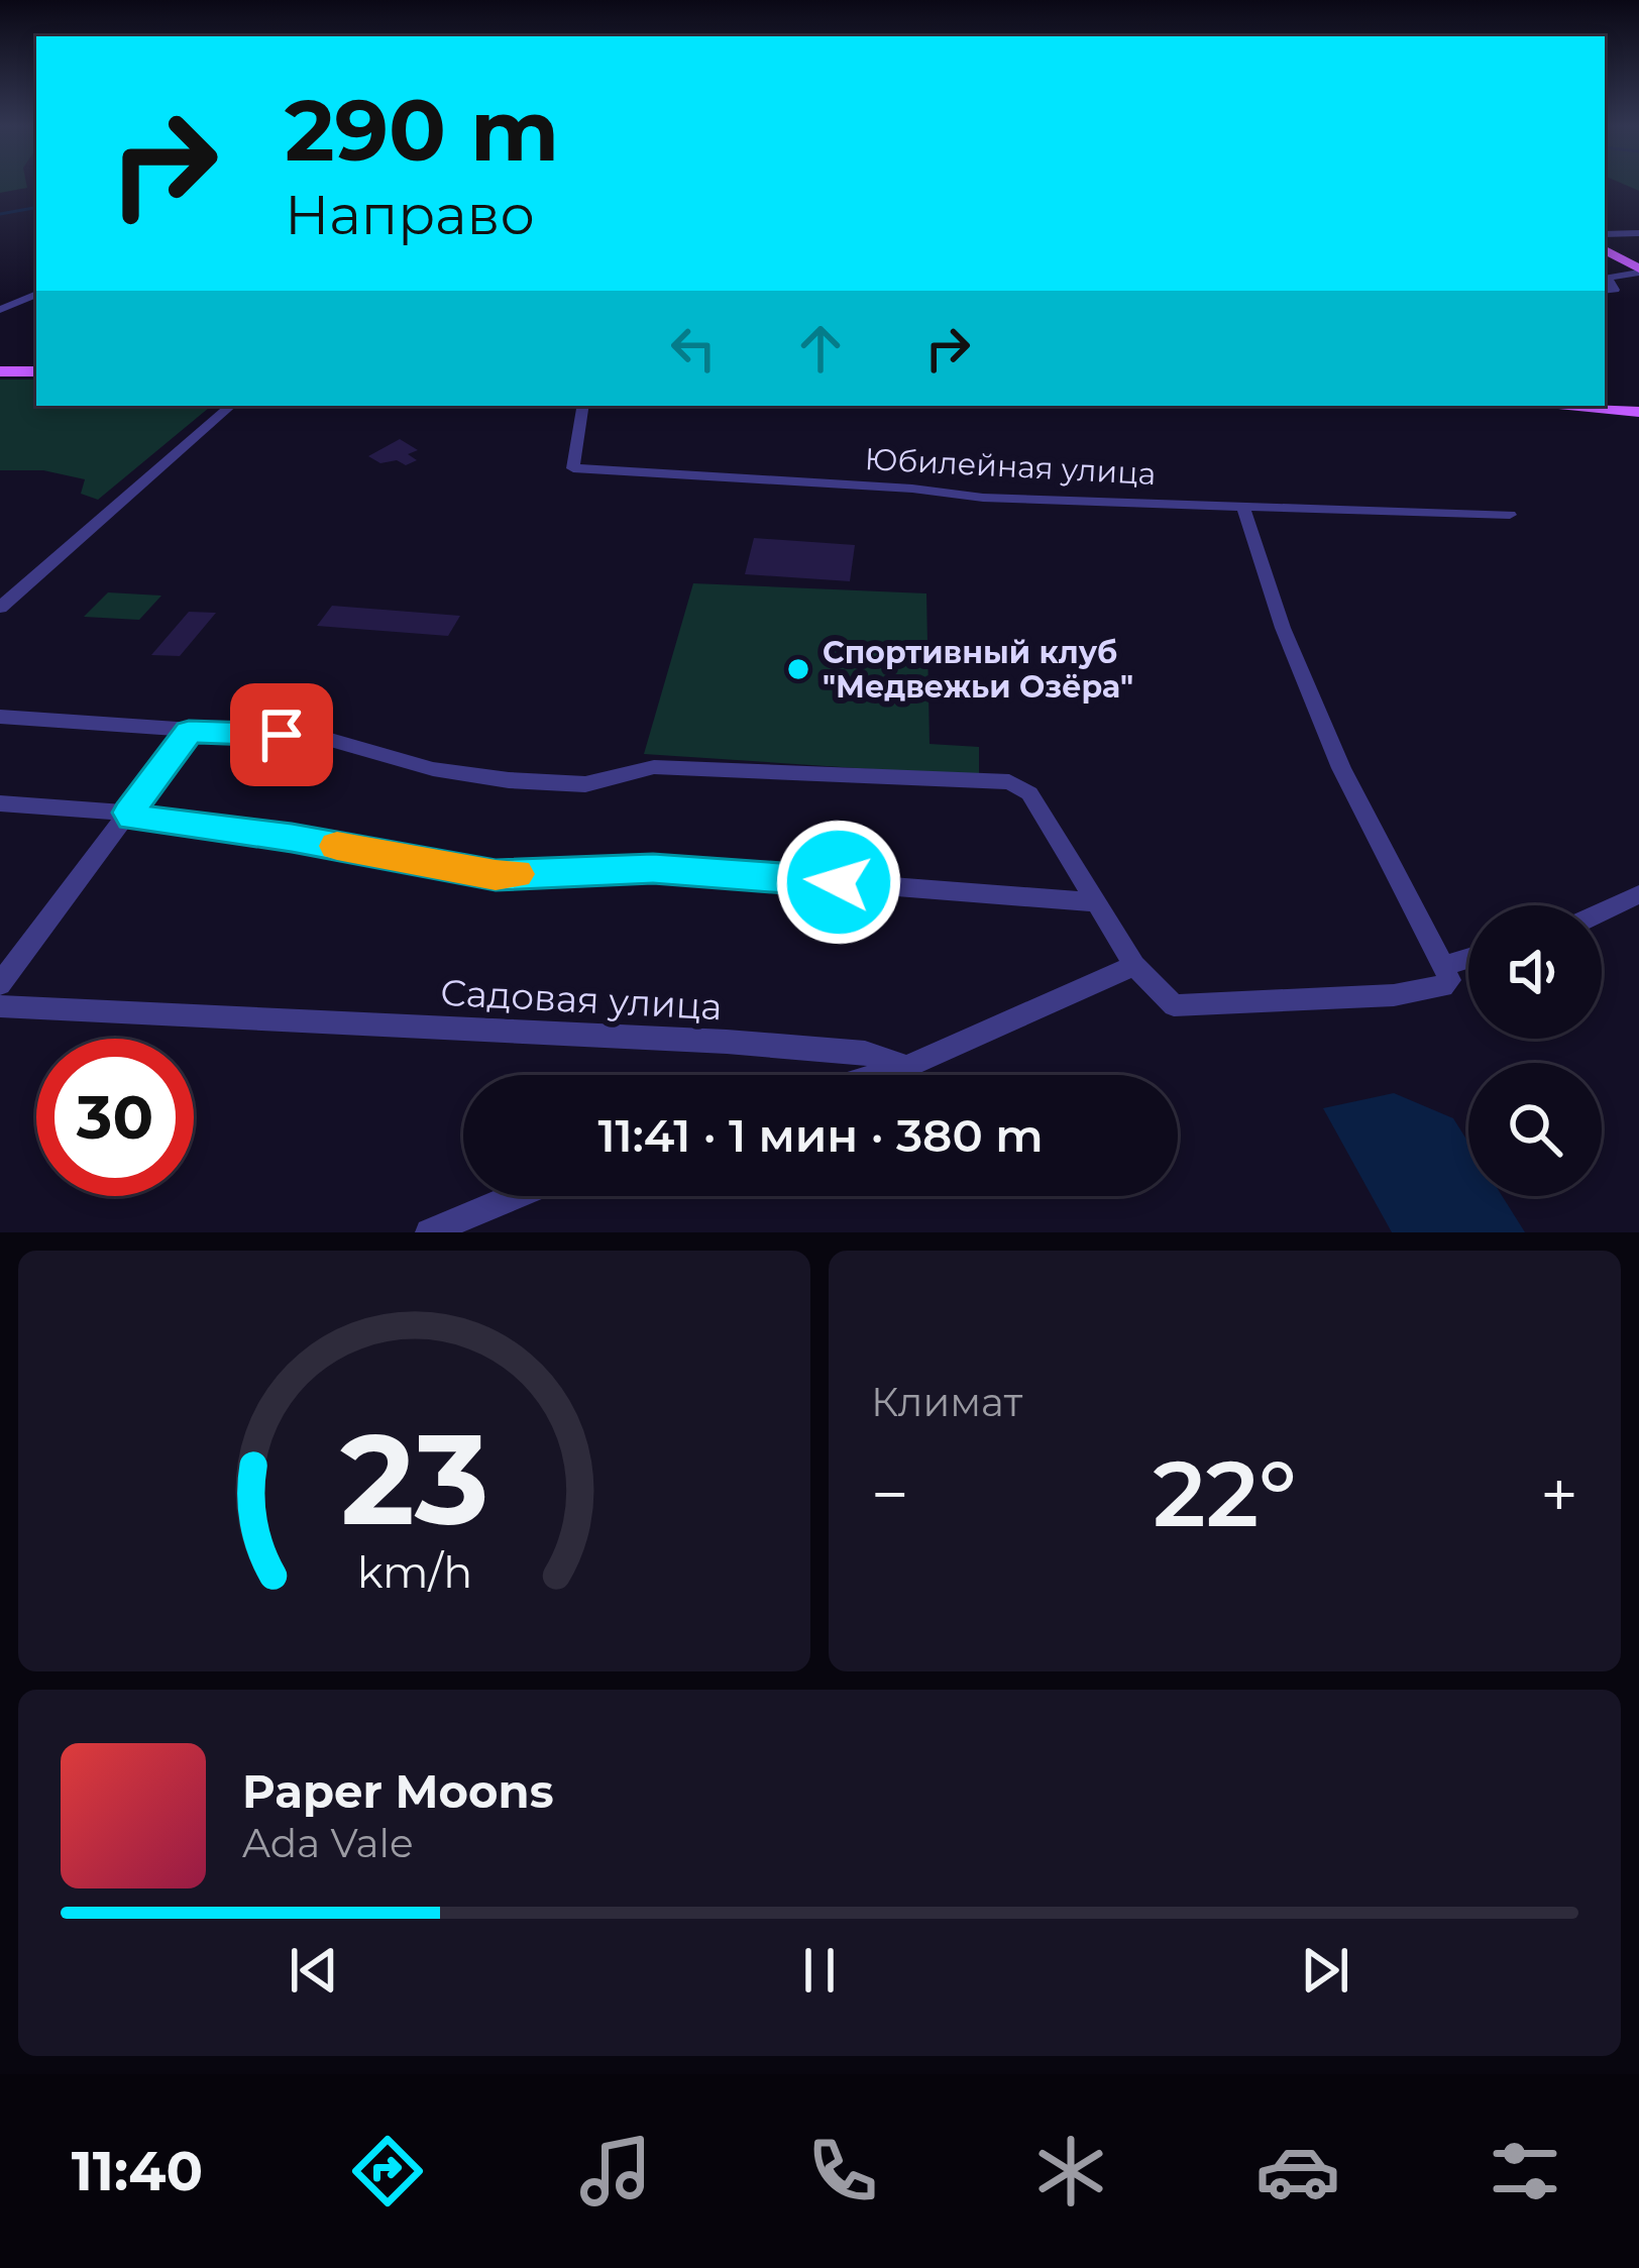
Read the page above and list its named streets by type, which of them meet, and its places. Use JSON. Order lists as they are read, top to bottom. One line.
{"streets":{"street":["Юбилейная улица","Садовая улица"]},"places":["Спортивный клуб \"Медвежьи Озёра\""],"page":{"turn":["290 m","Направо"],"limit":"30","trip":"11:41 · 1 мин · 380 m","tile":"Климат","heat":["−","22°","+"],"song":["Paper Moons","Ada Vale"],"tabs":"11:40","gauge":["23","km/h"]}}
